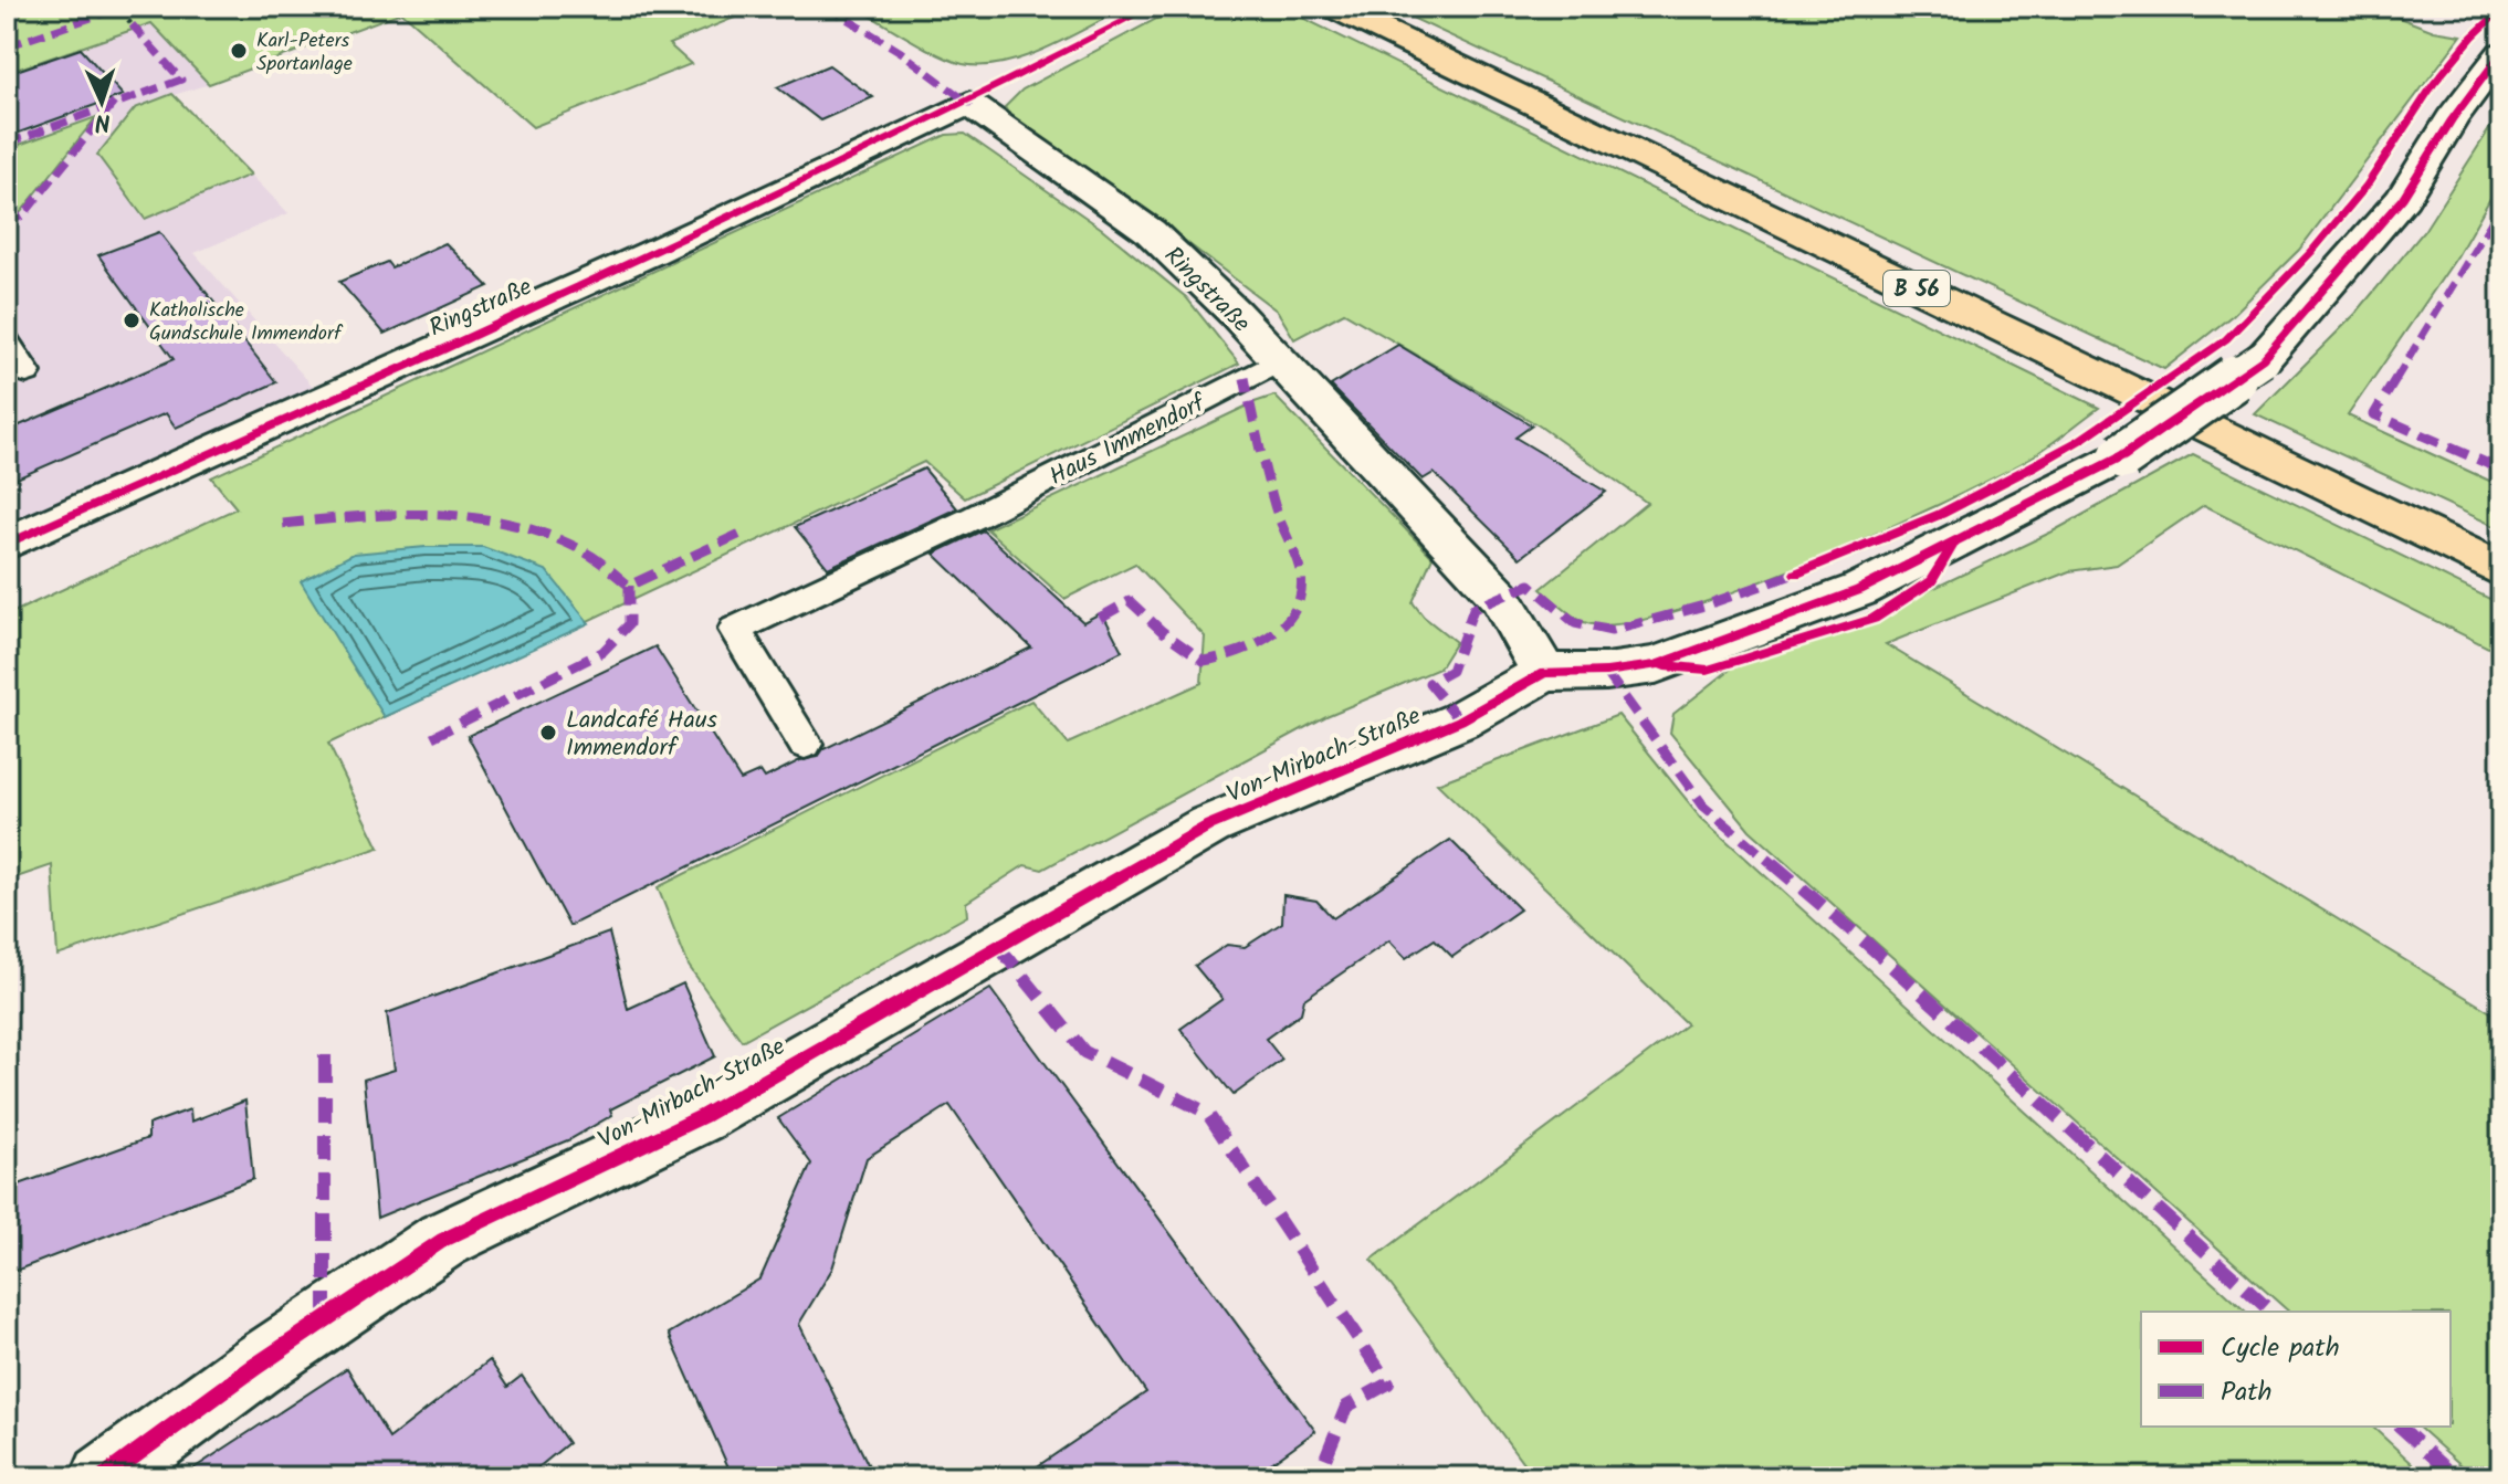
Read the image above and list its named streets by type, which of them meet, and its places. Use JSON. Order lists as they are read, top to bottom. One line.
{"streets":{"main road":["B 56"],"street":["Ringstraße","Von-Mirbach-Straße"],"lane":["Haus Immendorf"]},"crossings":[["Ringstraße","Haus Immendorf"],["Ringstraße","Von-Mirbach-Straße"]],"places":["Karl-Peters Sportanlage","Katholische Gundschule Immendorf","Landcafé Haus Immendorf"],"legend":["Cycle path","Path"],"north":"bottom"}
